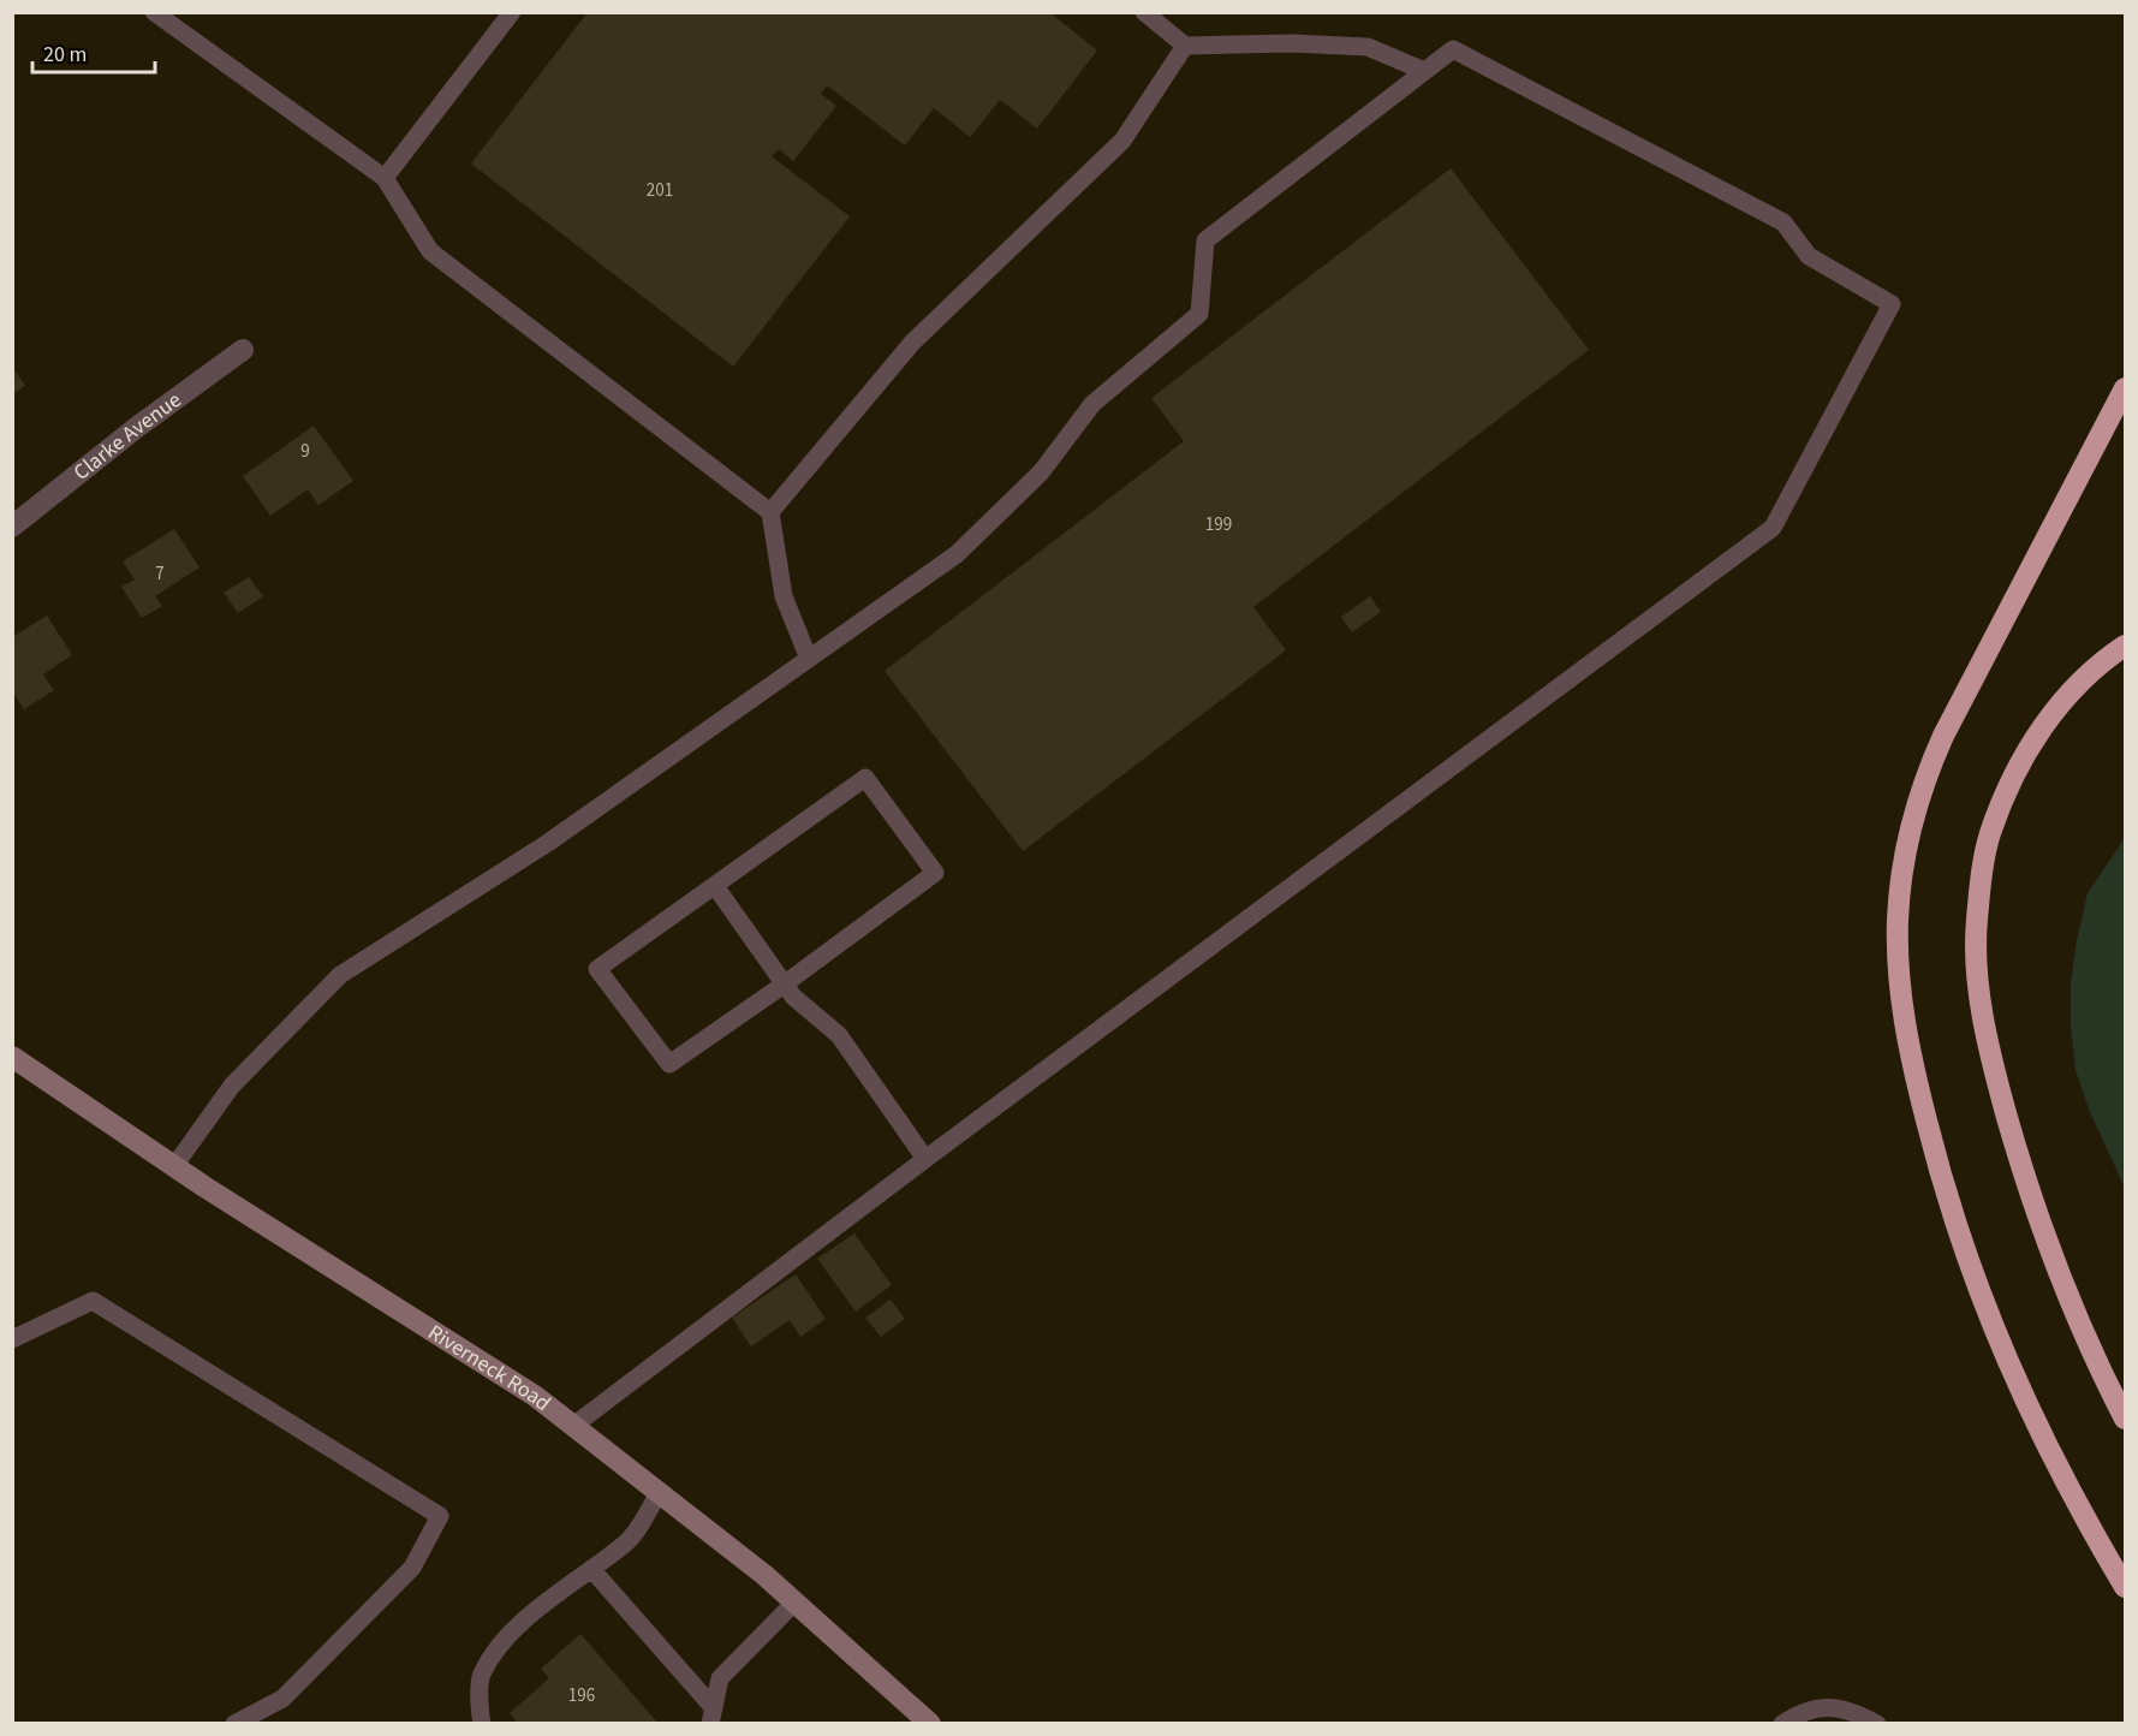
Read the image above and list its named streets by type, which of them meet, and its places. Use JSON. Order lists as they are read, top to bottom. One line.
{"streets":{"main road":["Riverneck Road"],"street":["Clarke Avenue"]},"house_numbers":["201","9","199","7","196"],"scale_bar":"20 m"}
